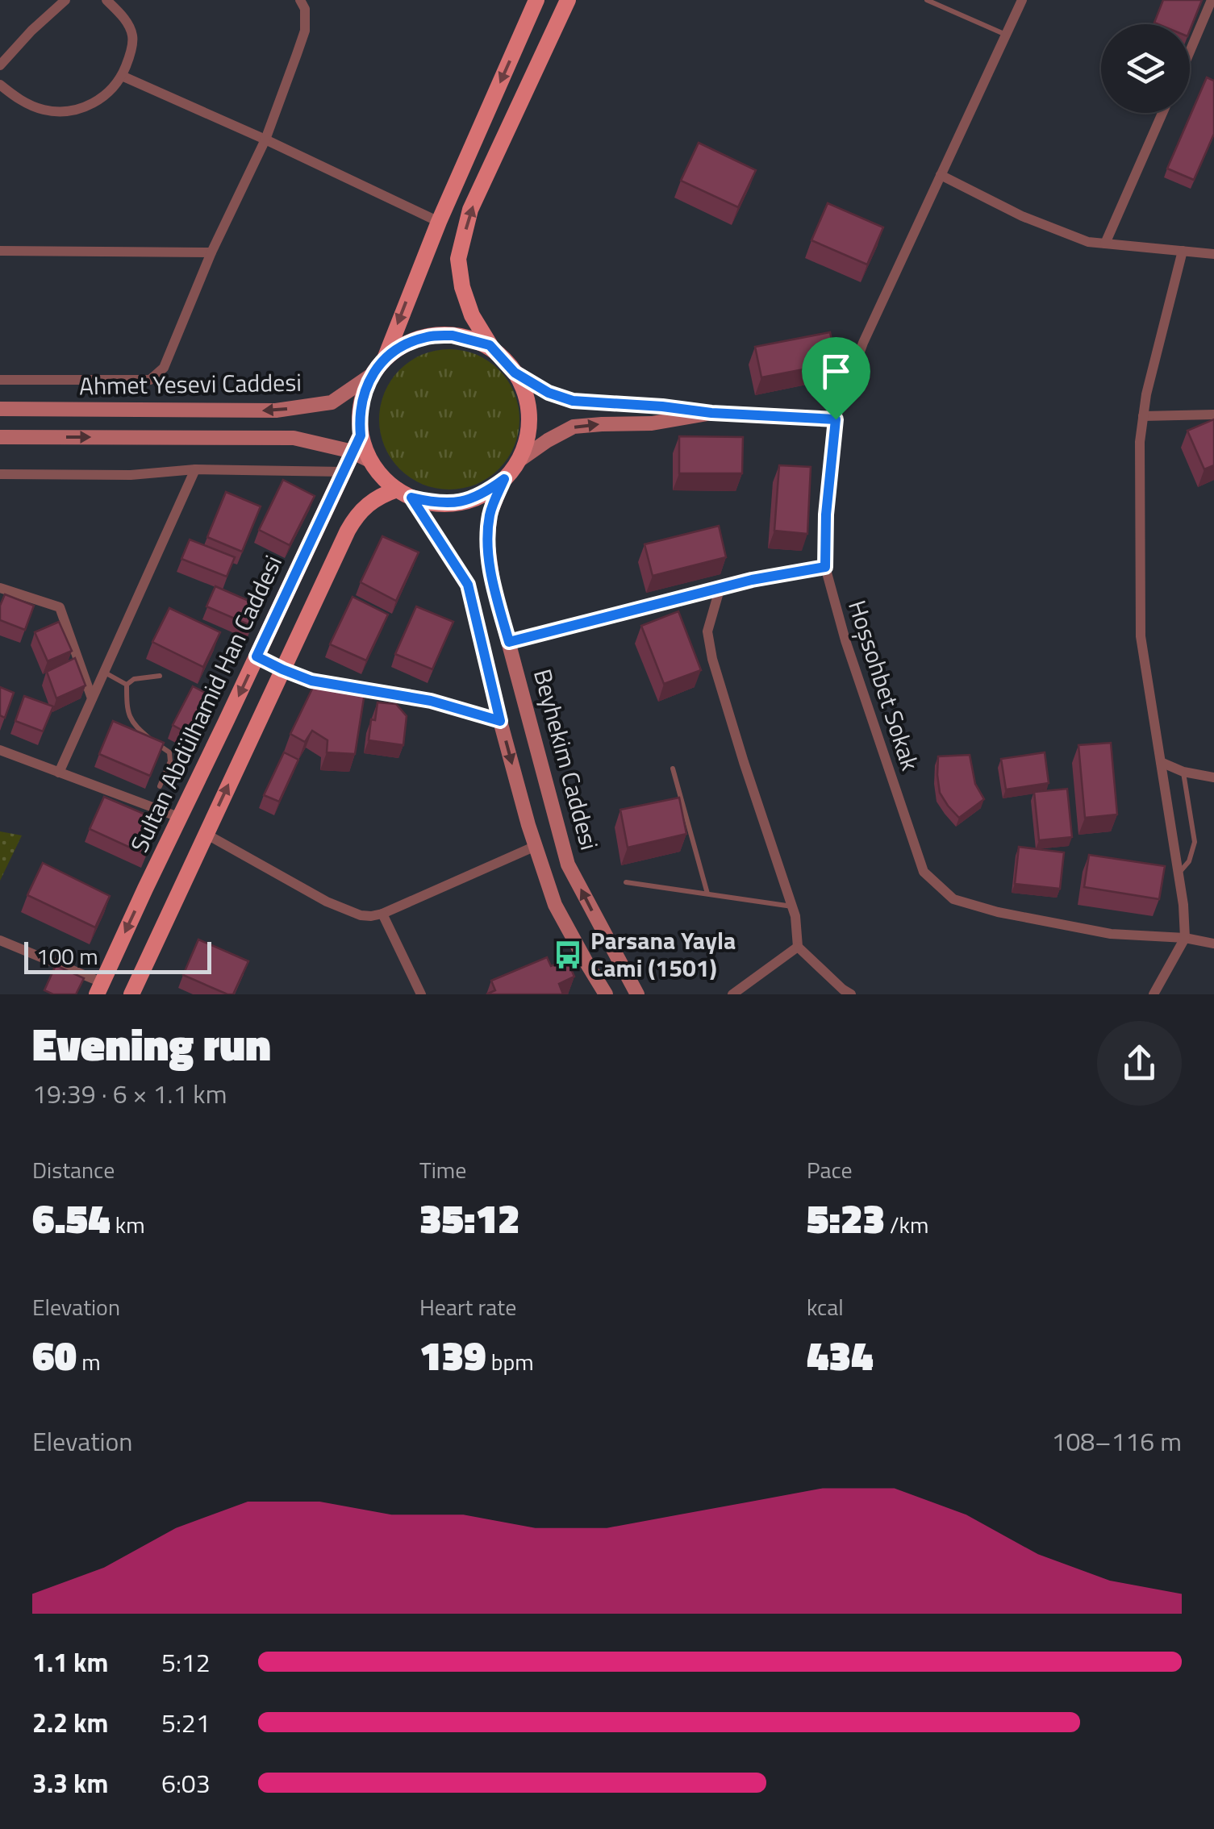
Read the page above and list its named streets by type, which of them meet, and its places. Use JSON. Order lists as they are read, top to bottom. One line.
{"streets":{"main road":["Ahmet Yesevi Caddesi","Sultan Abdülhamid Han Caddesi","Beyhekim Caddesi"],"street":["Hoşsohbet Sokak"]},"crossings":[["Ahmet Yesevi Caddesi","Sultan Abdülhamid Han Caddesi"],["Ahmet Yesevi Caddesi","Beyhekim Caddesi"],["Sultan Abdülhamid Han Caddesi","Beyhekim Caddesi"]],"places":{"bus stop":["Parsana Yayla Cami (1501)"]},"scale_bar":"100 m","page":{"scale":"100 m","heading":["Evening run","19:39 · 6 × 1.1 km"],"stats":[["Distance","6.54 km"],["Time","35:12"],["Pace","5:23 /km"],["Elevation","60 m"],["Heart rate","139 bpm"],["kcal","434"]],"chart":["Elevation","108–116 m"],"list":[{"name":"1.1 km","note":"5:12"},{"name":"2.2 km","note":"5:21"},{"name":"3.3 km","note":"6:03"}]}}
